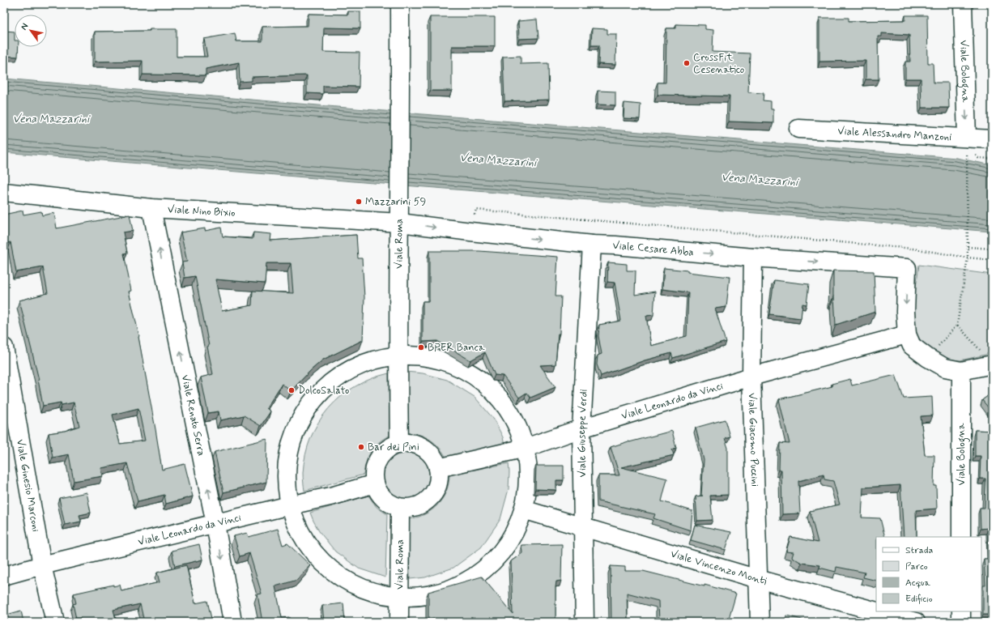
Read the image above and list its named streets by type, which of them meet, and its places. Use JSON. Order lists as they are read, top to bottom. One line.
{"streets":{"street":["Viale Bologna","Viale Alessandro Manzoni","Viale Nino Bixio","Viale Roma","Viale Cesare Abba","Viale Leonardo da Vinci","Viale Renato Serra","Viale Giuseppe Verdi","Viale Giacomo Puccini","Viale Ginesio Marconi","Viale Vincenzo Monti"]},"crossings":[["Viale Bologna","Viale Alessandro Manzoni"],["Viale Nino Bixio","Viale Roma"],["Viale Nino Bixio","Viale Cesare Abba"],["Viale Nino Bixio","Viale Renato Serra"],["Viale Roma","Viale Cesare Abba"],["Viale Roma","Viale Leonardo da Vinci"],["Viale Cesare Abba","Viale Giuseppe Verdi"],["Viale Cesare Abba","Viale Giacomo Puccini"],["Viale Leonardo da Vinci","Viale Renato Serra"],["Viale Leonardo da Vinci","Viale Giuseppe Verdi"],["Viale Leonardo da Vinci","Viale Giacomo Puccini"],["Viale Leonardo da Vinci","Viale Ginesio Marconi"],["Viale Giuseppe Verdi","Viale Vincenzo Monti"],["Viale Giacomo Puccini","Viale Vincenzo Monti"]],"one_way":["Viale Bologna","Viale Cesare Abba"],"water":["Vena Mazzarini"],"places":["CrossFit Cesenatico","Mazzarini 59","BPER Banca","DolcoSalato","Bar dei Pini"],"legend":["Strada","Parco","Acqua","Edificio"],"north":"top left"}
